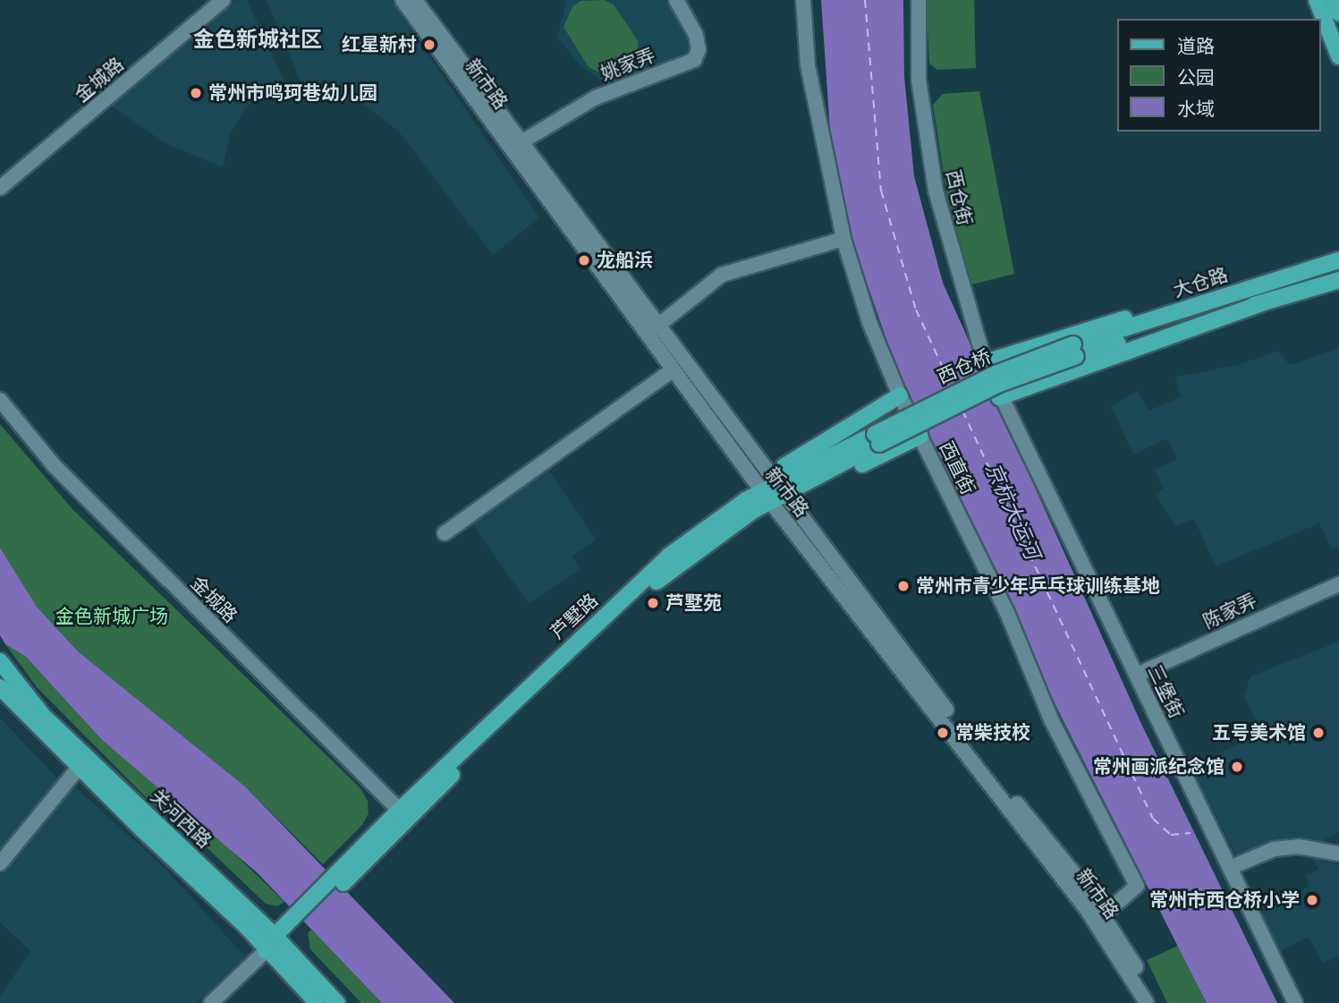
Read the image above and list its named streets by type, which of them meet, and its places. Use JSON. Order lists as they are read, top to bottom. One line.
{"streets":{"main road":["大仓路","西仓桥","芦墅路","关河西路"],"street":["姚家弄","金城路","新市路","西仓街","西直街","陈家弄","三堡街"]},"crossings":[["姚家弄","新市路"],["金城路","芦墅路"],["新市路","西直街"],["新市路","芦墅路"],["西仓街","三堡街"],["大仓路","西仓桥"],["西仓桥","芦墅路"],["陈家弄","三堡街"],["芦墅路","关河西路"]],"districts":["金色新城社区"],"water":["京杭大运河"],"parks":["金色新城广场"],"places":["红星新村","常州市鸣珂巷幼儿园","龙船浜","常州市青少年乒乓球训练基地","芦墅苑","常柴技校","五号美术馆","常州画派纪念馆","常州市西仓桥小学"],"legend":["道路","公园","水域"]}
